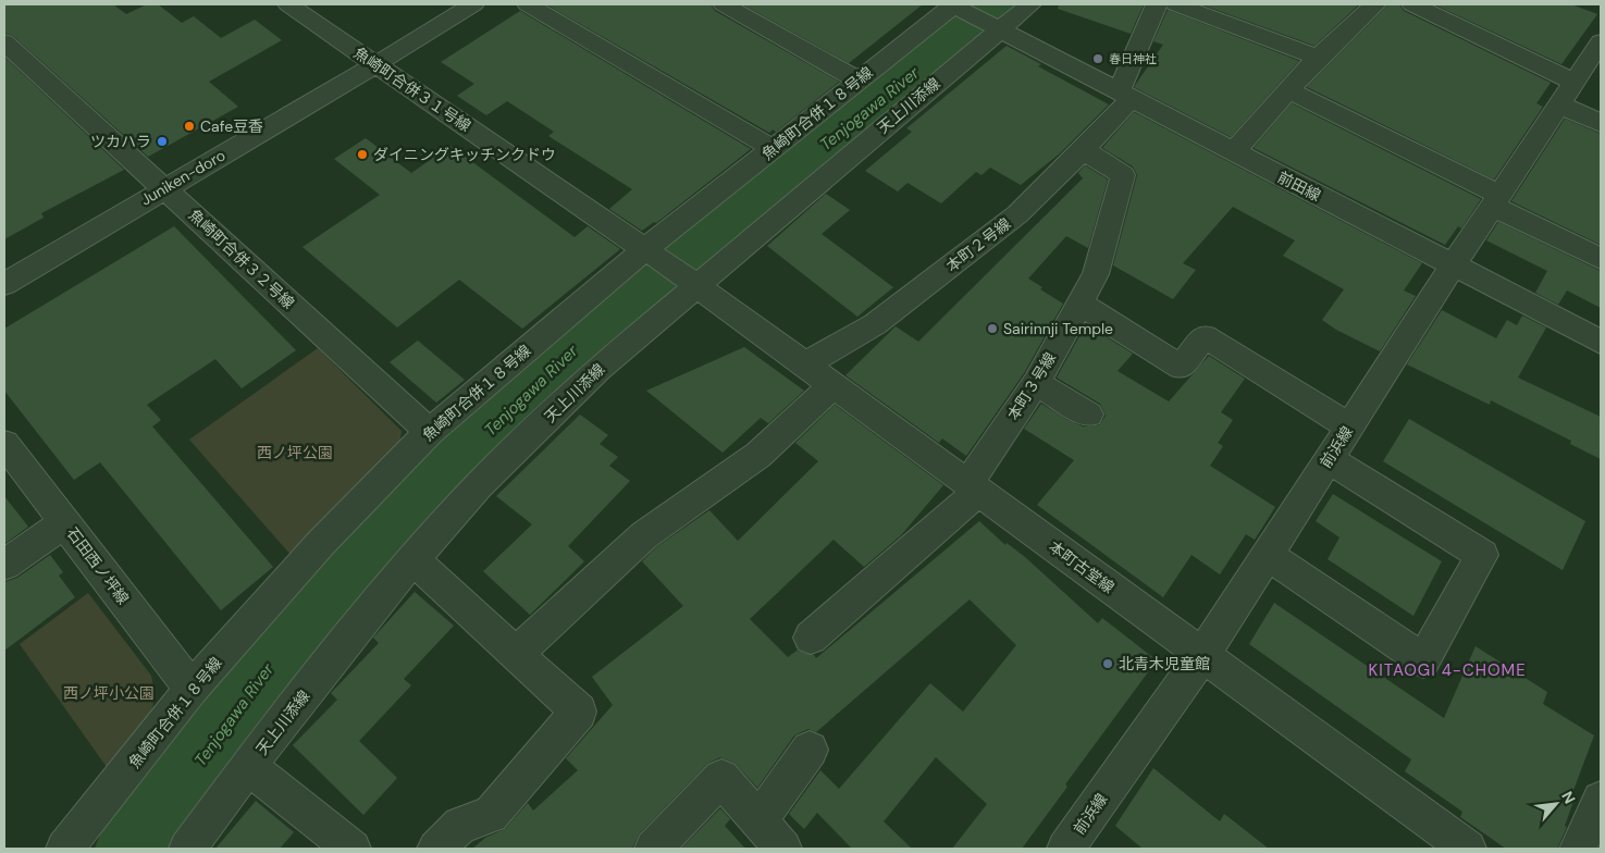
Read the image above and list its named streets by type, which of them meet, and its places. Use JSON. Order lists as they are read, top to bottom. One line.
{"streets":{"street":["魚崎町合併３１号線","天上川添線","魚崎町合併１８号線","Juniken-doro","前田線","本町２号線","魚崎町合併３２号線","本町３号線","前浜線","石田西ノ坪線","本町古堂線"]},"crossings":[["魚崎町合併３１号線","天上川添線"],["魚崎町合併３１号線","魚崎町合併１８号線"],["魚崎町合併３１号線","Juniken-doro"],["魚崎町合併３１号線","本町古堂線"],["天上川添線","前田線"],["天上川添線","本町古堂線"],["魚崎町合併１８号線","前田線"],["魚崎町合併１８号線","魚崎町合併３２号線"],["魚崎町合併１８号線","石田西ノ坪線"],["Juniken-doro","魚崎町合併３２号線"],["前田線","本町２号線"],["前田線","前浜線"],["本町２号線","本町３号線"],["本町２号線","本町古堂線"],["本町３号線","本町古堂線"],["前浜線","本町古堂線"]],"districts":["KITAOGI 4-CHOME"],"water":["Tenjogawa River"],"parks":["西ノ坪公園","西ノ坪小公園"],"places":["春日神社","Cafe豆香","ツカハラ","ダイニングキッチンクドウ","Sairinnji Temple","北青木児童館"],"north":"top right"}
